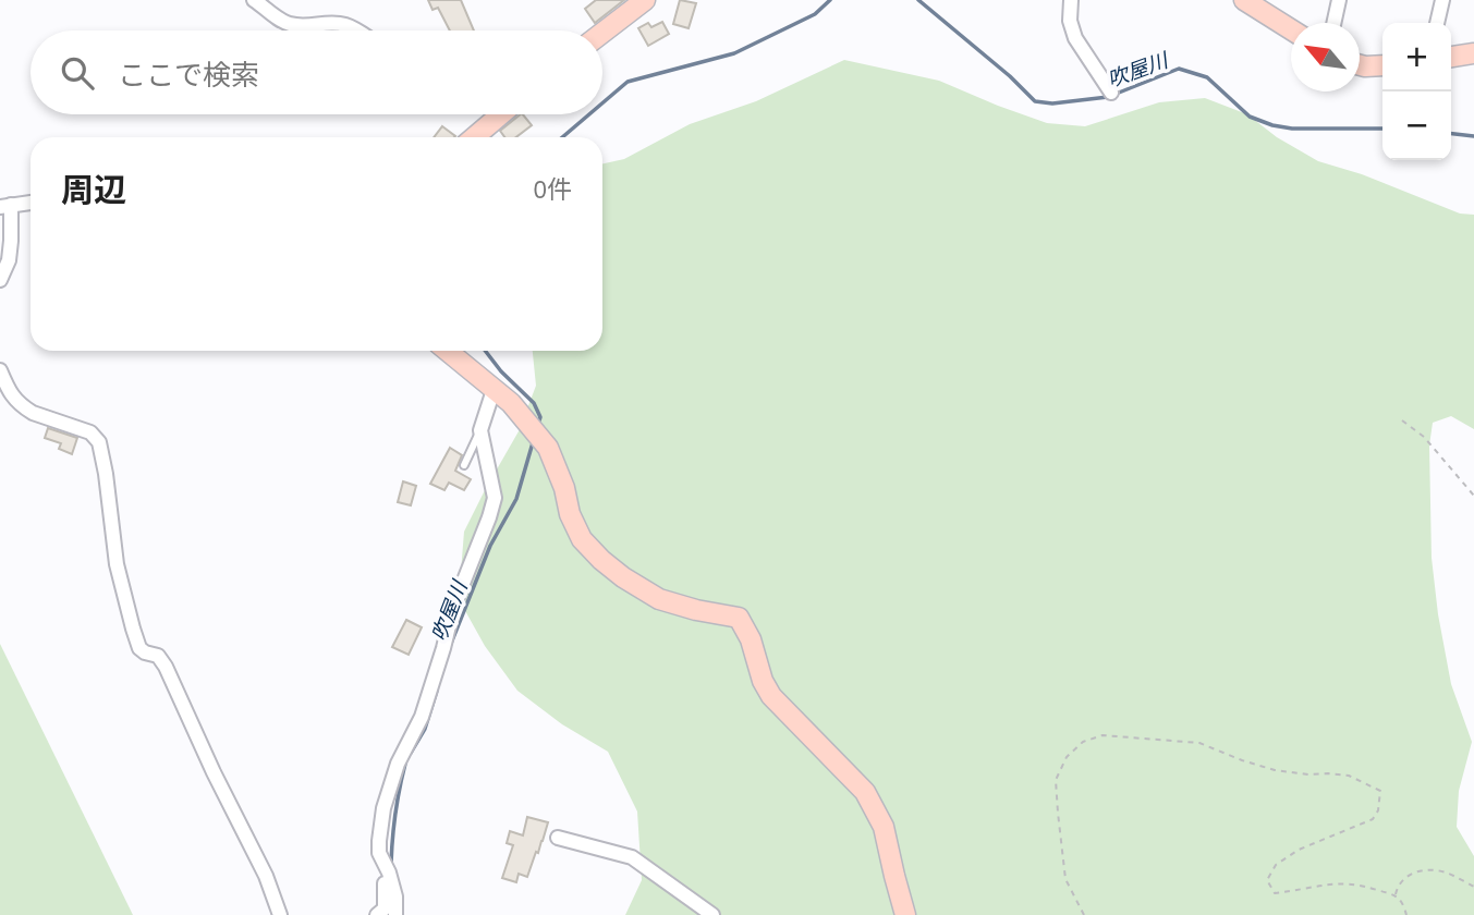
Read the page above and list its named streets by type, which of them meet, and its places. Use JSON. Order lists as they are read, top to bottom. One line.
{"water":["吹屋川"],"north":"top left","page":{"map_buttons":["+","−"],"search":"ここで検索","heading":["周辺","0件"]}}
